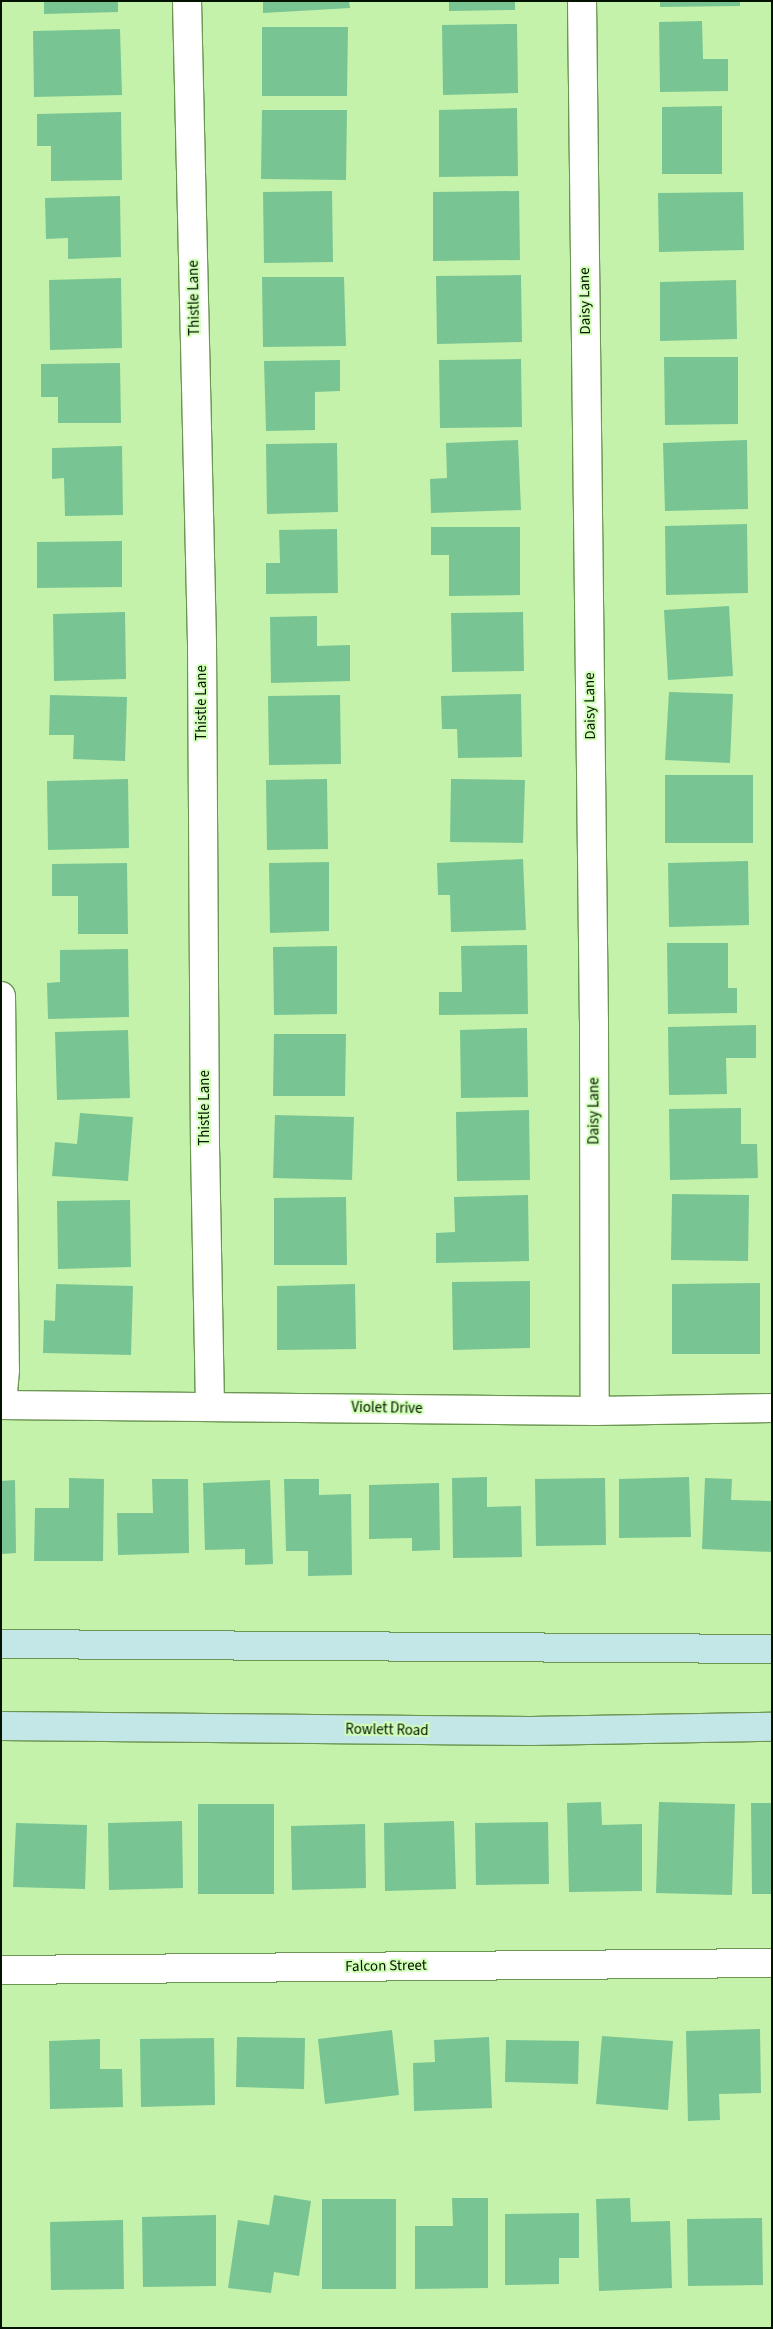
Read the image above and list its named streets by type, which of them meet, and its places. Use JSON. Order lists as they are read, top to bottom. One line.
{"streets":{"main road":["Rowlett Road"],"street":["Thistle Lane","Daisy Lane","Violet Drive","Falcon Street"]},"crossings":[["Thistle Lane","Violet Drive"],["Daisy Lane","Violet Drive"]]}
